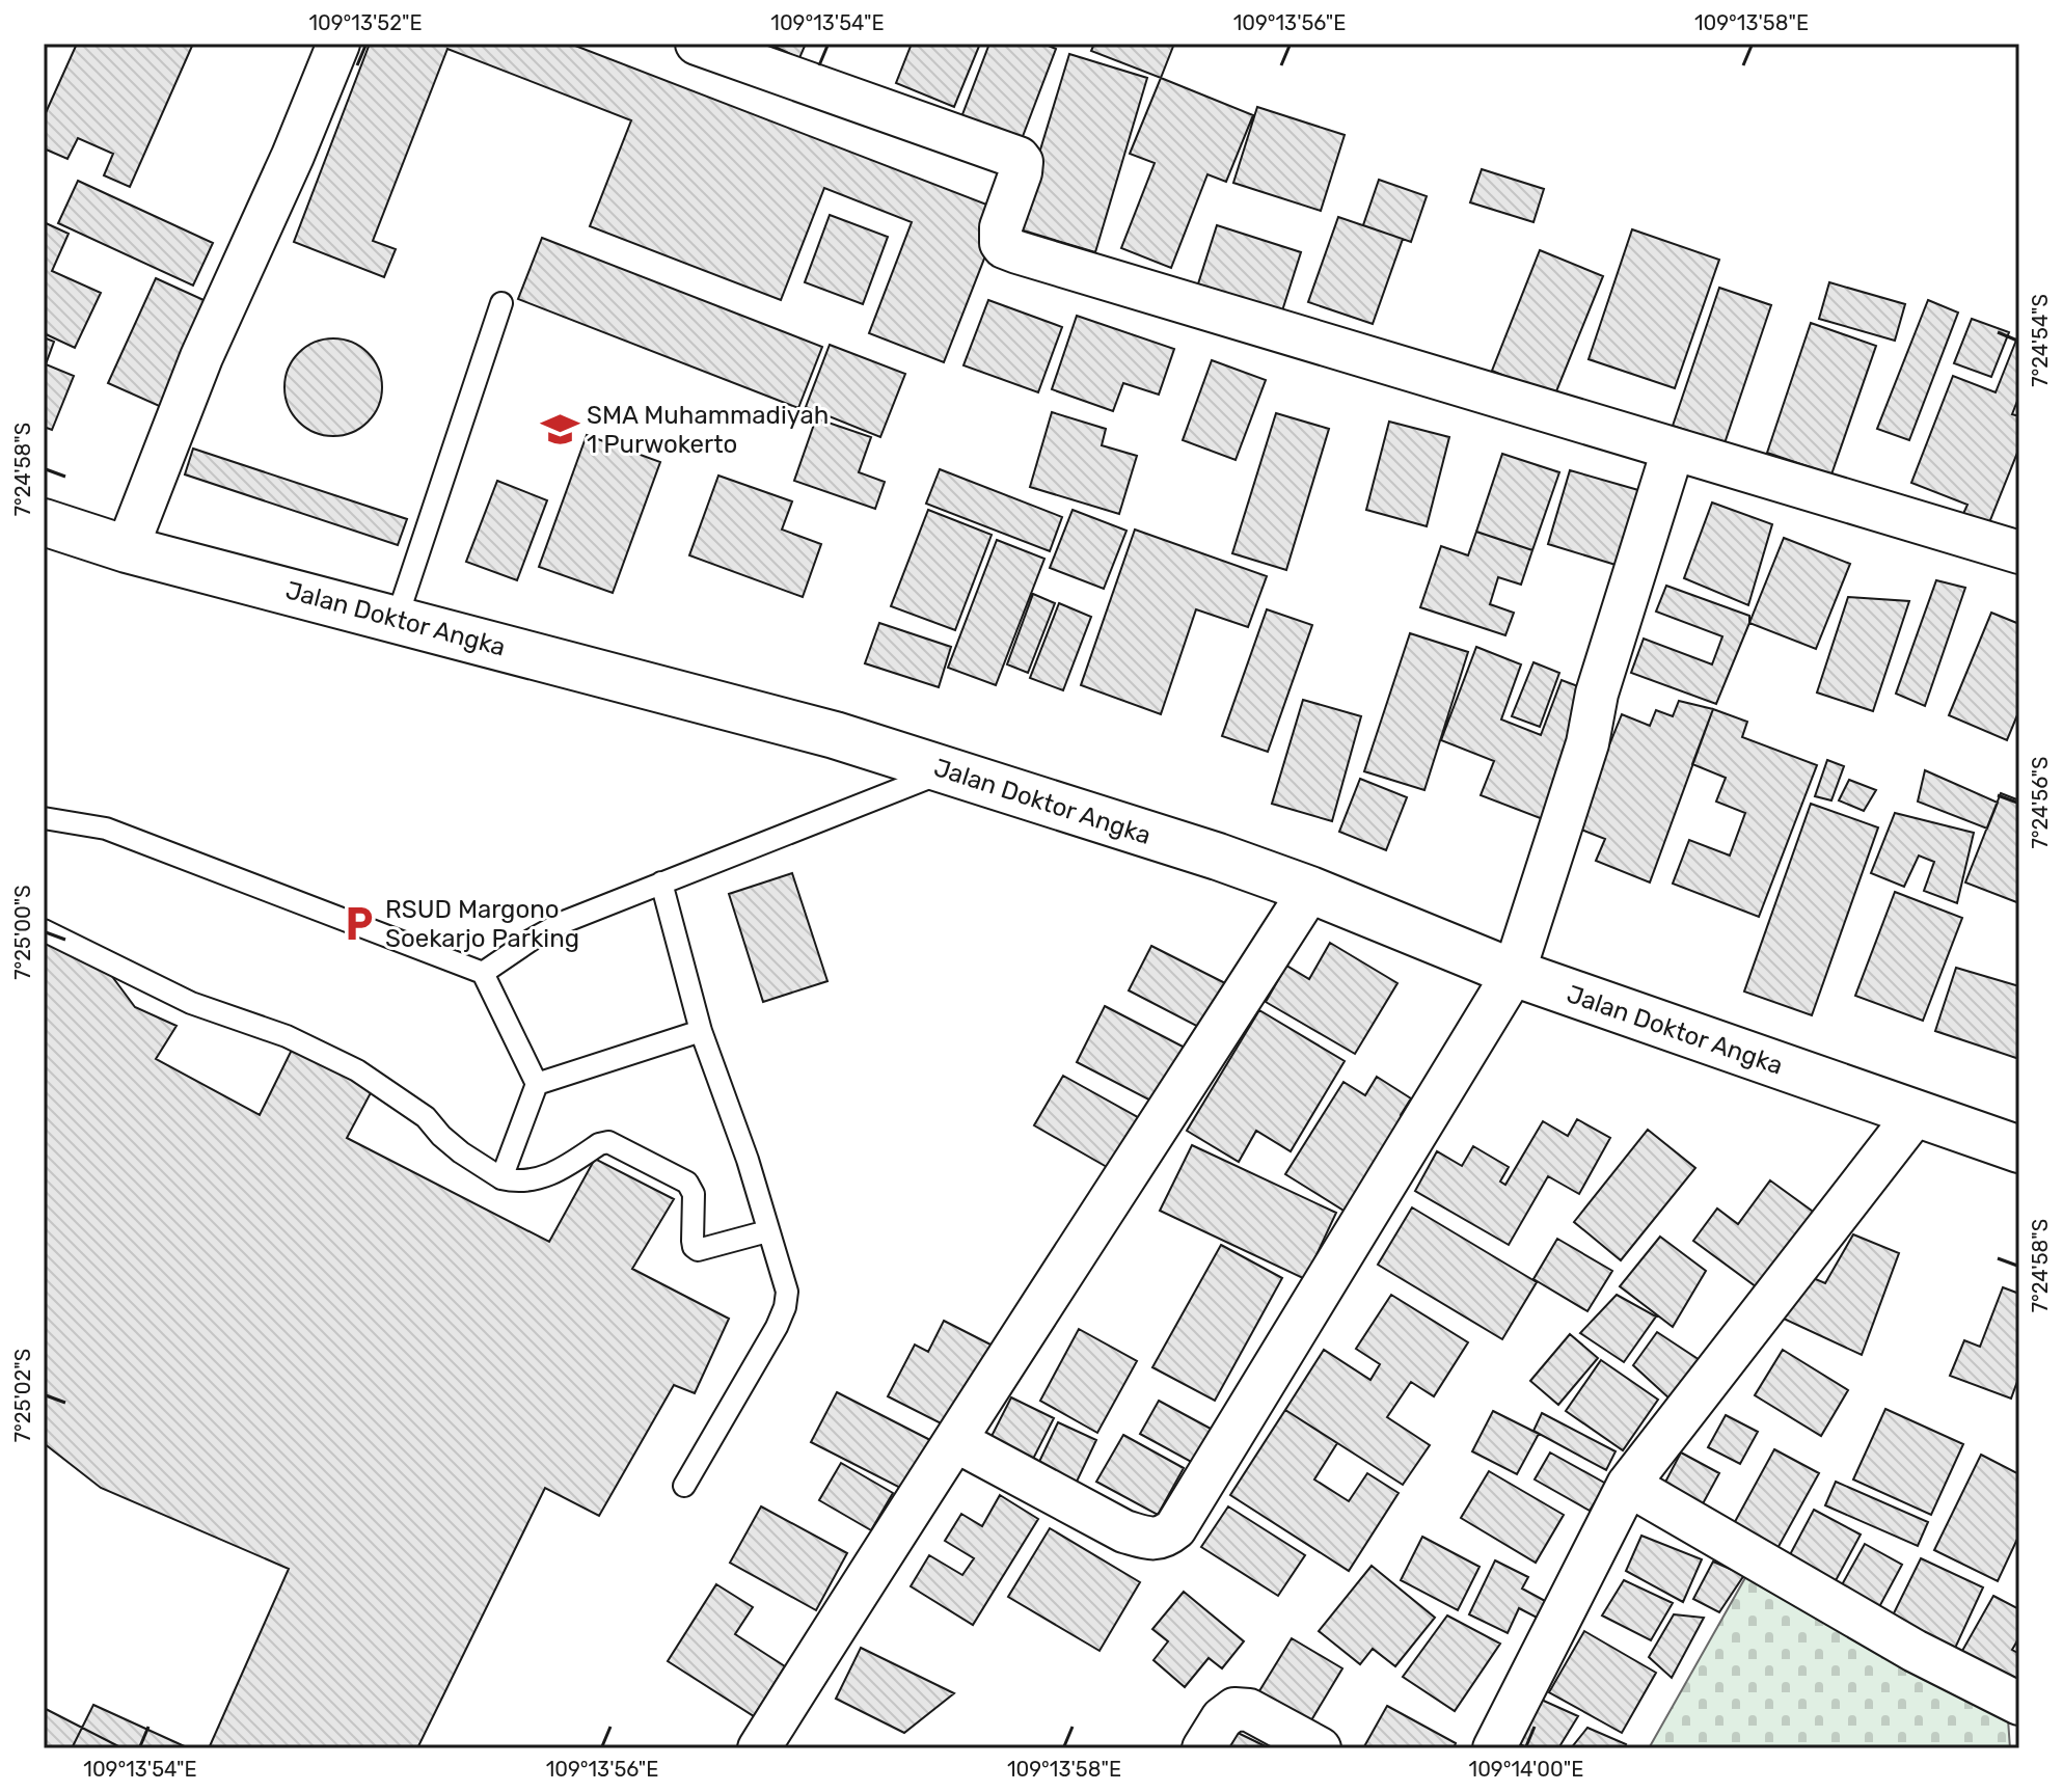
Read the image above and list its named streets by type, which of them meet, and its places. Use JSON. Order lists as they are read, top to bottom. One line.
{"streets":{"street":["Jalan Doktor Angka"]},"places":{"school or university":["SMA Muhammadiyah 1 Purwokerto"],"parking":["RSUD Margono Soekarjo Parking"]},"coordinates":["109°13'52\"E","109°13'54\"E","109°13'56\"E","109°13'58\"E","7°24'54\"S","7°24'58\"S","7°24'56\"S","7°25'00\"S","7°25'02\"S","109°14'00\"E"]}
